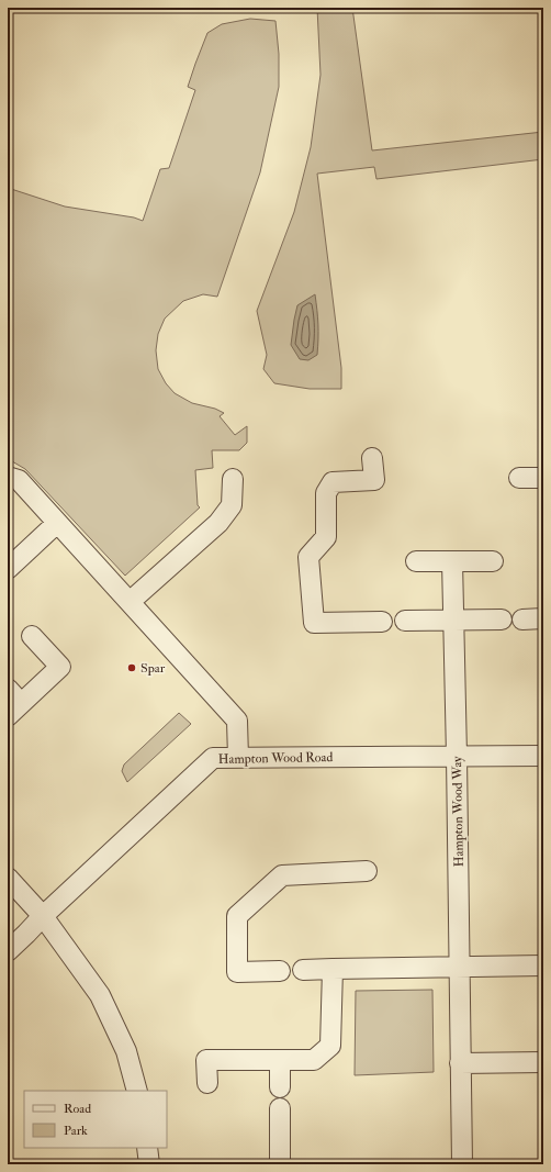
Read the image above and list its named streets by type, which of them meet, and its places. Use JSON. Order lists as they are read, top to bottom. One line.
{"streets":{"street":["Hampton Wood Road","Hampton Wood Way"]},"crossings":[["Hampton Wood Road","Hampton Wood Way"]],"places":["Spar"],"legend":["Road","Park"]}
